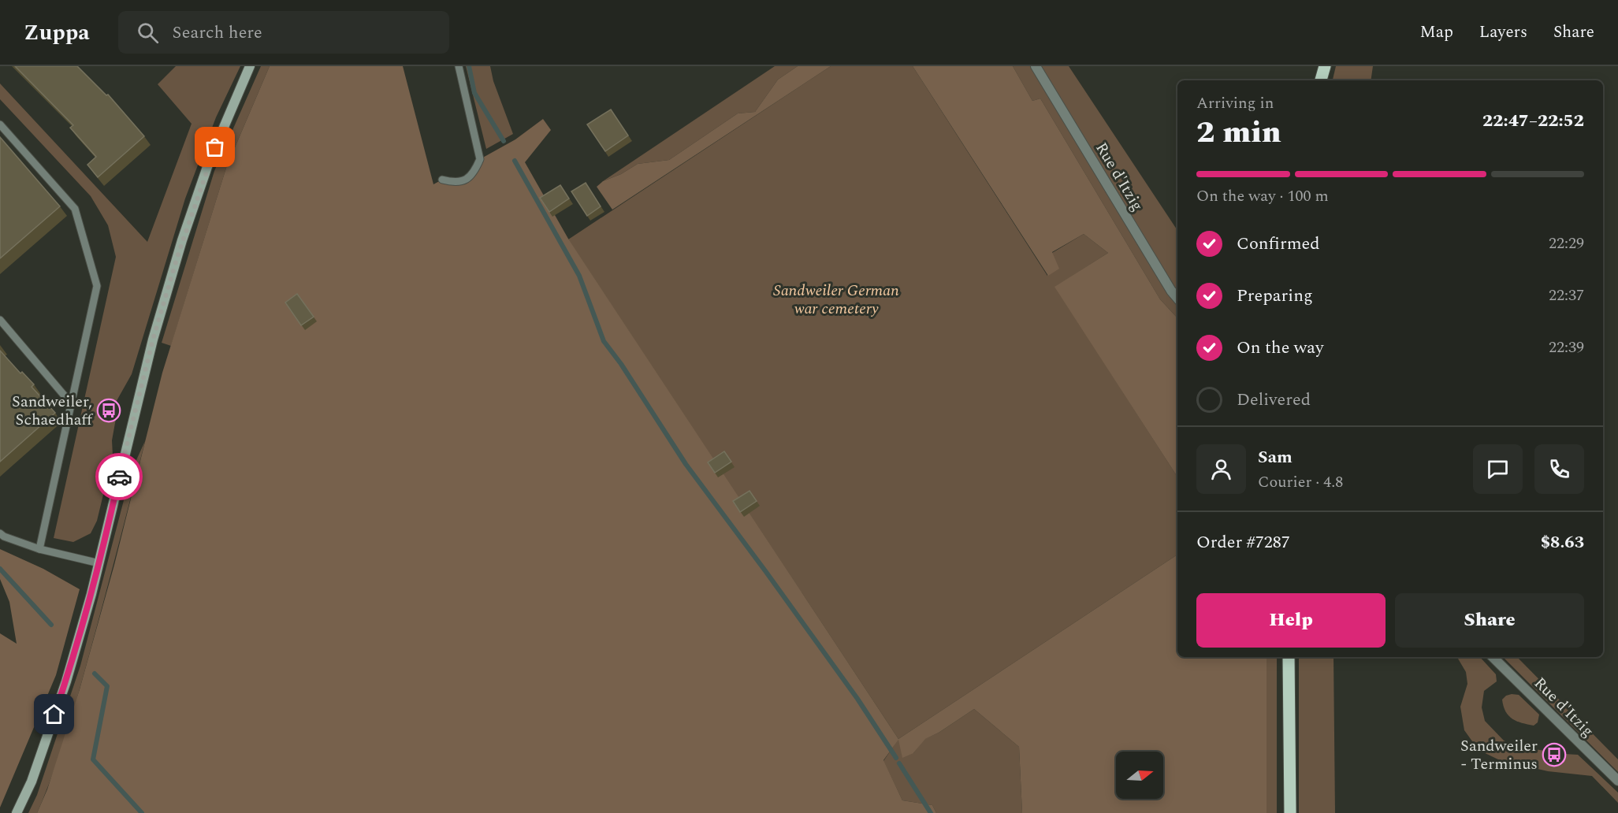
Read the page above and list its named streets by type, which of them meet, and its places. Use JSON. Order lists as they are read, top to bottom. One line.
{"streets":{"street":["Rue d'Itzig"]},"parks":["Sandweiler German war cemetery"],"places":{"bus stop":["Sandweiler, Schaedhaff","Sandweiler - Terminus"]},"north":"right","page":{"header":"Zuppa","search":"Search here","nav":["Map","Layers","Share"],"heading":["2 min","Arriving in","22:47–22:52"],"panel":["Sam","Courier · 4.8","Order #7287","$8.63"],"bar":"On the way · 100 m","list":[["Confirmed","22:29"],["Preparing","22:37"],["On the way","22:39"],"Delivered"],"buttons":["Help","Share"]}}
